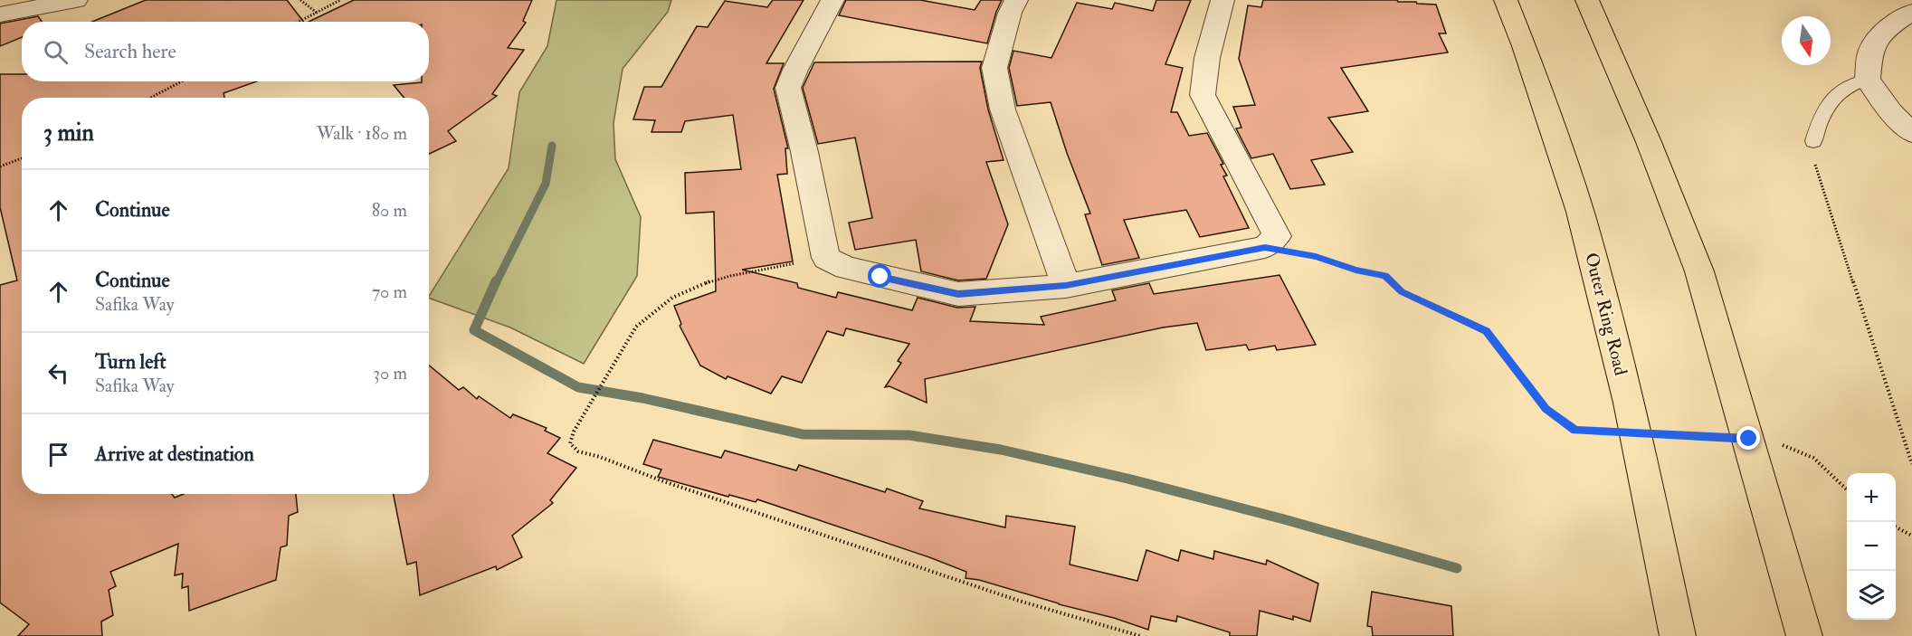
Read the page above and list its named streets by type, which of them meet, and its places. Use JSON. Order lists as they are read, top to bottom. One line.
{"streets":{"highway":["Outer Ring Road"]},"north":"bottom","page":{"search":"Search here","heading":["3 min","Walk · 180 m"],"list":[["Continue","80 m"],["Continue","Safika Way","70 m"],["Turn left","Safika Way","30 m"],"Arrive at destination"],"map_buttons":["+","−"]}}
